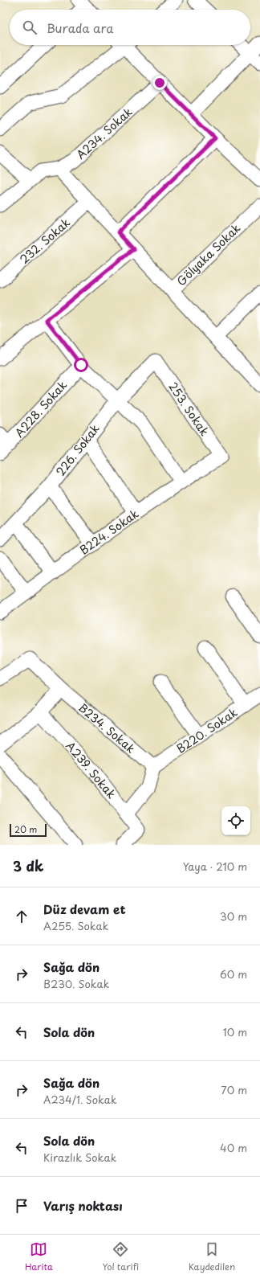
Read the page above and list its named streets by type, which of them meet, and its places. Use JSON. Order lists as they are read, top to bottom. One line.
{"streets":{"street":["A234. Sokak","232. Sokak","Gölyaka Sokak","A228. Sokak","253. Sokak","226. Sokak","B224. Sokak","B234. Sokak","B220. Sokak","A239. Sokak"]},"crossings":[["253. Sokak","226. Sokak"],["253. Sokak","B224. Sokak"],["B234. Sokak","B220. Sokak"]],"scale_bar":"20 m","page":{"search":"Burada ara","scale":"20 m","heading":["3 dk","Yaya · 210 m"],"list":[["Düz devam et","A255. Sokak","30 m"],["Sağa dön","B230. Sokak","60 m"],["Sola dön","10 m"],["Sağa dön","A234/1. Sokak","70 m"],["Sola dön","Kirazlık Sokak","40 m"],"Varış noktası"],"nav":["Harita","Yol tarifi","Kaydedilen"]}}
